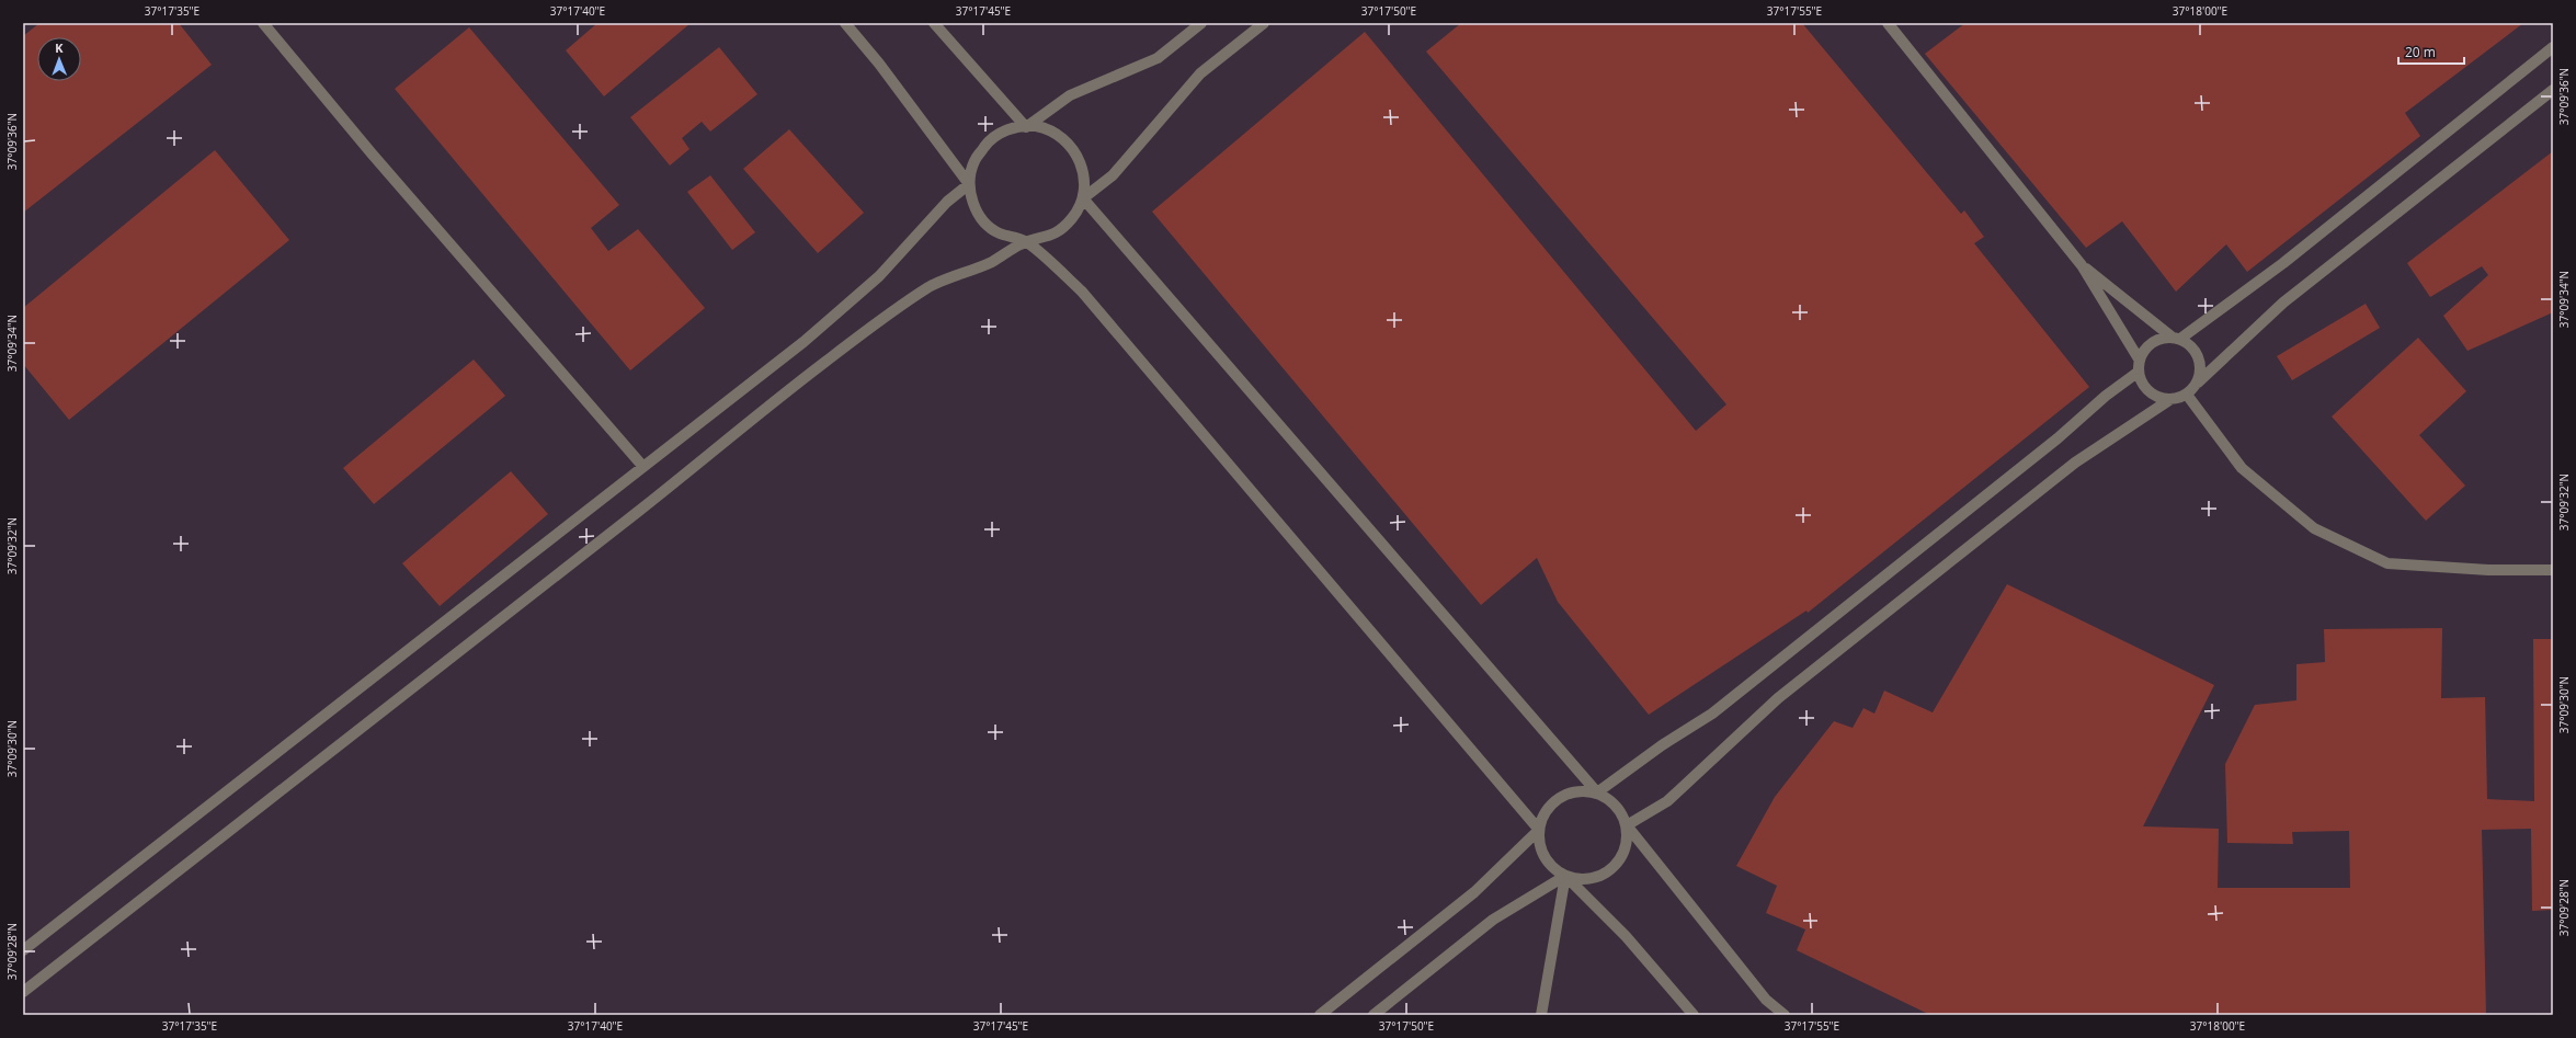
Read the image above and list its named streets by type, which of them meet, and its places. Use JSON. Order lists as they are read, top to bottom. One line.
{"scale_bar":"20 m","north":"top","coordinates":["37°17'35\"E","37°17'40\"E","37°17'45\"E","37°17'50\"E","37°17'55\"E","37°18'00\"E","37°09'36\"N","37°09'34\"N","37°09'32\"N","37°09'30\"N","37°09'28\"N"]}
